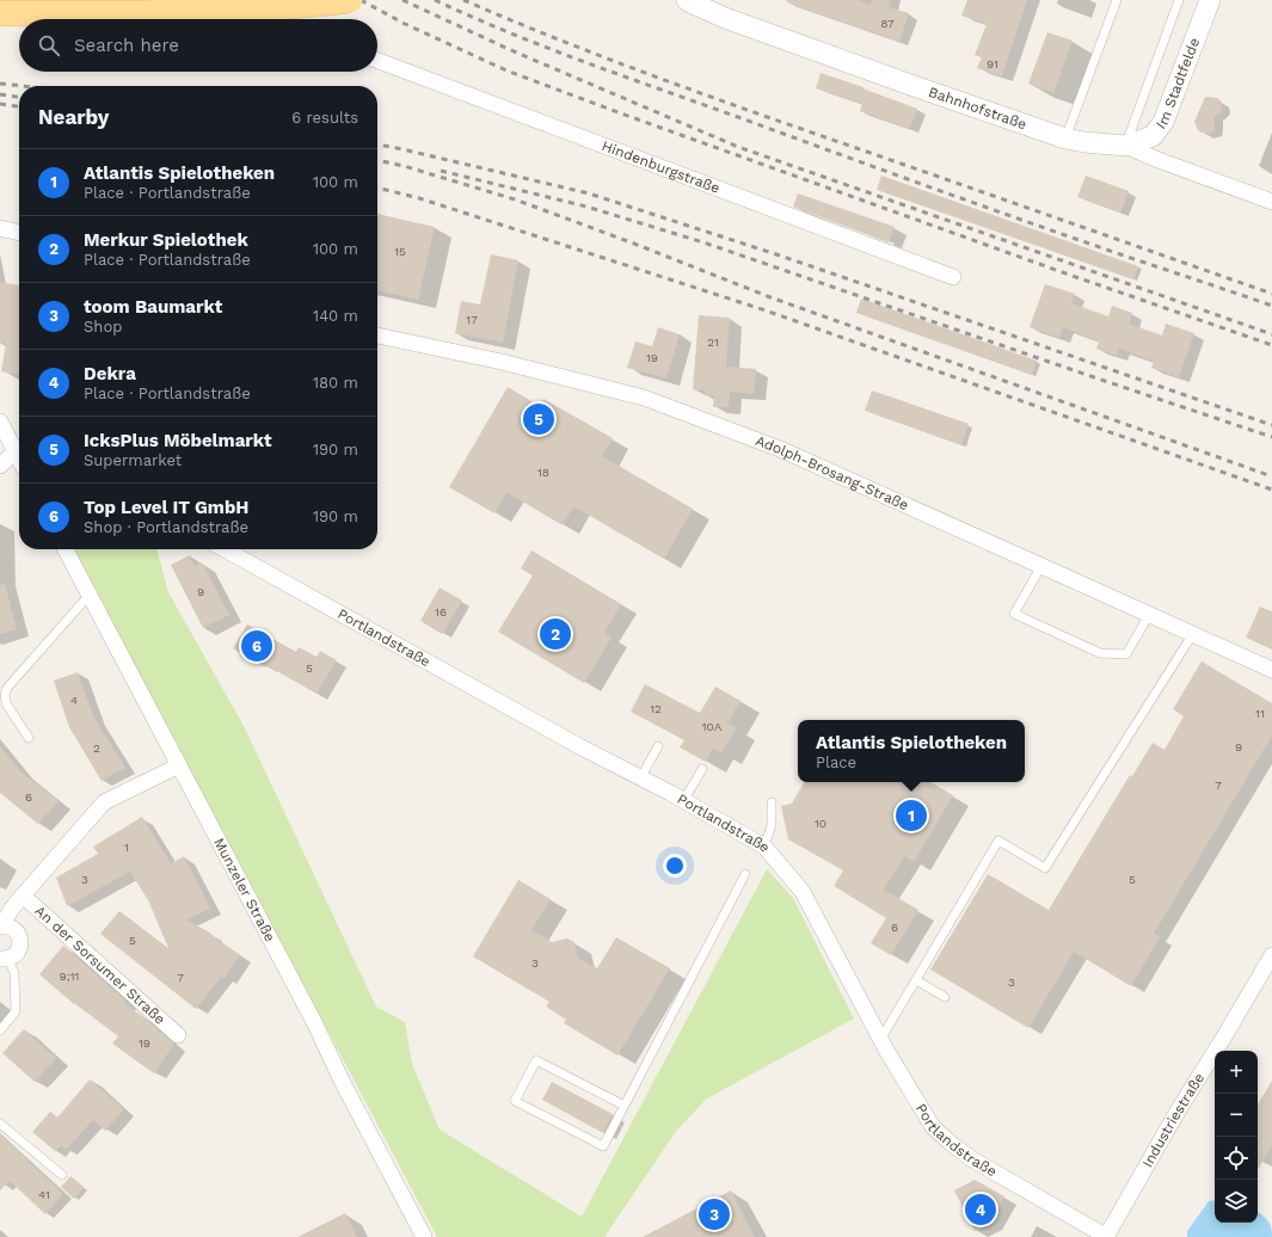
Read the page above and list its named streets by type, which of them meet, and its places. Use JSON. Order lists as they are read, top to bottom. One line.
{"streets":{"street":["Im Stadtfelde","Bahnhofstraße","Hindenburgstraße","Adolph-Brosang-Straße","Portlandstraße","Munzeler Straße","An der Sorsumer Straße","Industriestraße"]},"crossings":[["Im Stadtfelde","Bahnhofstraße"],["Portlandstraße","Industriestraße"],["Munzeler Straße","An der Sorsumer Straße"]],"house_numbers":["87","91","15","17","21","19","18","9","16","5","4","12","11","10A","9","2","7","6","10","1","3","5","6","5","3","9;11","7","3","19","41"],"page":{"search":"Search here","heading":["Nearby","6 results"],"list":[{"mark":"1","name":"Atlantis Spielotheken","note":"Place · Portlandstraße","value":"100 m"},{"mark":"2","name":"Merkur Spielothek","note":"Place · Portlandstraße","value":"100 m"},{"mark":"3","name":"toom Baumarkt","note":"Shop","value":"140 m"},{"mark":"4","name":"Dekra","note":"Place · Portlandstraße","value":"180 m"},{"mark":"5","name":"IcksPlus Möbelmarkt","note":"Supermarket","value":"190 m"},{"mark":"6","name":"Top Level IT GmbH","note":"Shop · Portlandstraße","value":"190 m"}],"pins":["5","2","6","1","4","3"],"popup":["Atlantis Spielotheken","Place"],"map_buttons":["+","−"]}}
